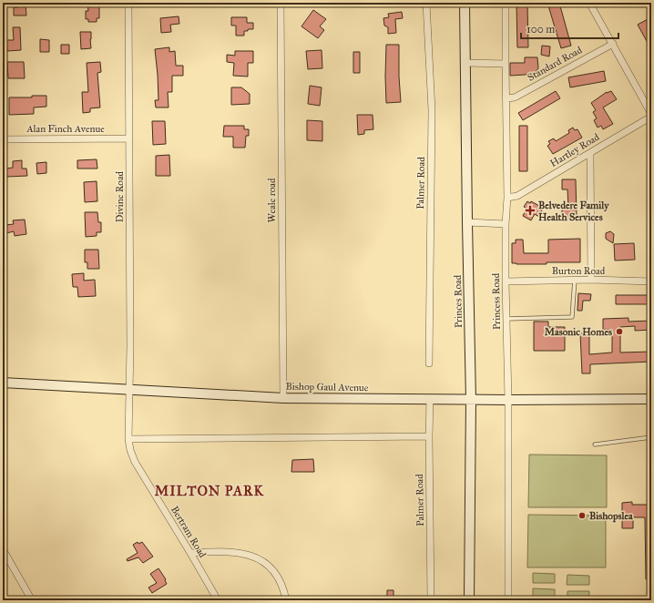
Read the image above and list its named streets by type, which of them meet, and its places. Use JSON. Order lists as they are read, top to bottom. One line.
{"streets":{"main road":["Princes Road","Bishop Gaul Avenue"],"street":["Standard Road","Alan Finch Avenue","Hartley Road","Palmer Road","Divine Road","Weale road","Burton Road","Princess Road","Bertram Road"]},"crossings":[["Standard Road","Princess Road"],["Alan Finch Avenue","Divine Road"],["Hartley Road","Princess Road"],["Palmer Road","Bishop Gaul Avenue"],["Divine Road","Bishop Gaul Avenue"],["Divine Road","Bertram Road"],["Weale road","Bishop Gaul Avenue"],["Burton Road","Princess Road"],["Princes Road","Bishop Gaul Avenue"],["Princess Road","Bishop Gaul Avenue"],["Bishop Gaul Avenue","Bertram Road"]],"districts":["MILTON PARK"],"places":{"health":["Belvedere Family Health Services"],"other":["Masonic Homes","Bishopslea"]},"scale_bar":"100 m"}
